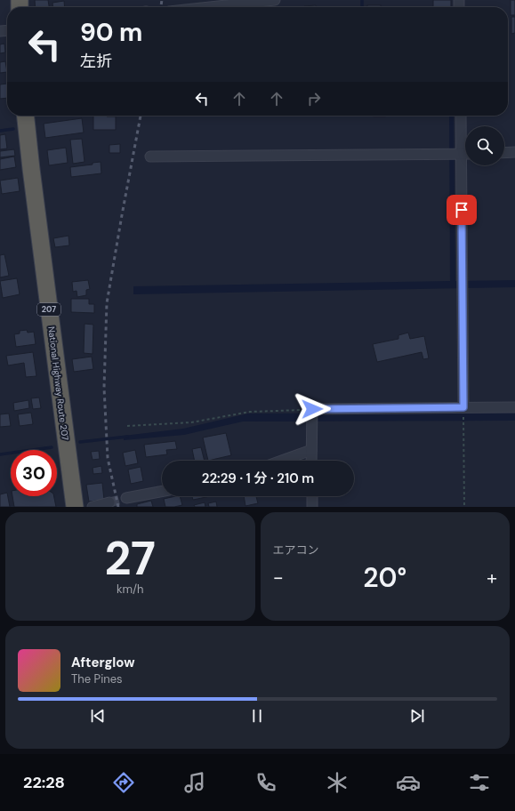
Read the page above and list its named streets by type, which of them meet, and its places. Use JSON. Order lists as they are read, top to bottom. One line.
{"streets":{"highway":["207","National Highway Route 207"]},"page":{"turn":["90 m","左折"],"limit":"30","trip":"22:29 · 1 分 · 210 m","tile":[["27","km/h"],"エアコン"],"heat":["−","20°","+"],"song":["Afterglow","The Pines"],"tabs":"22:28"}}
